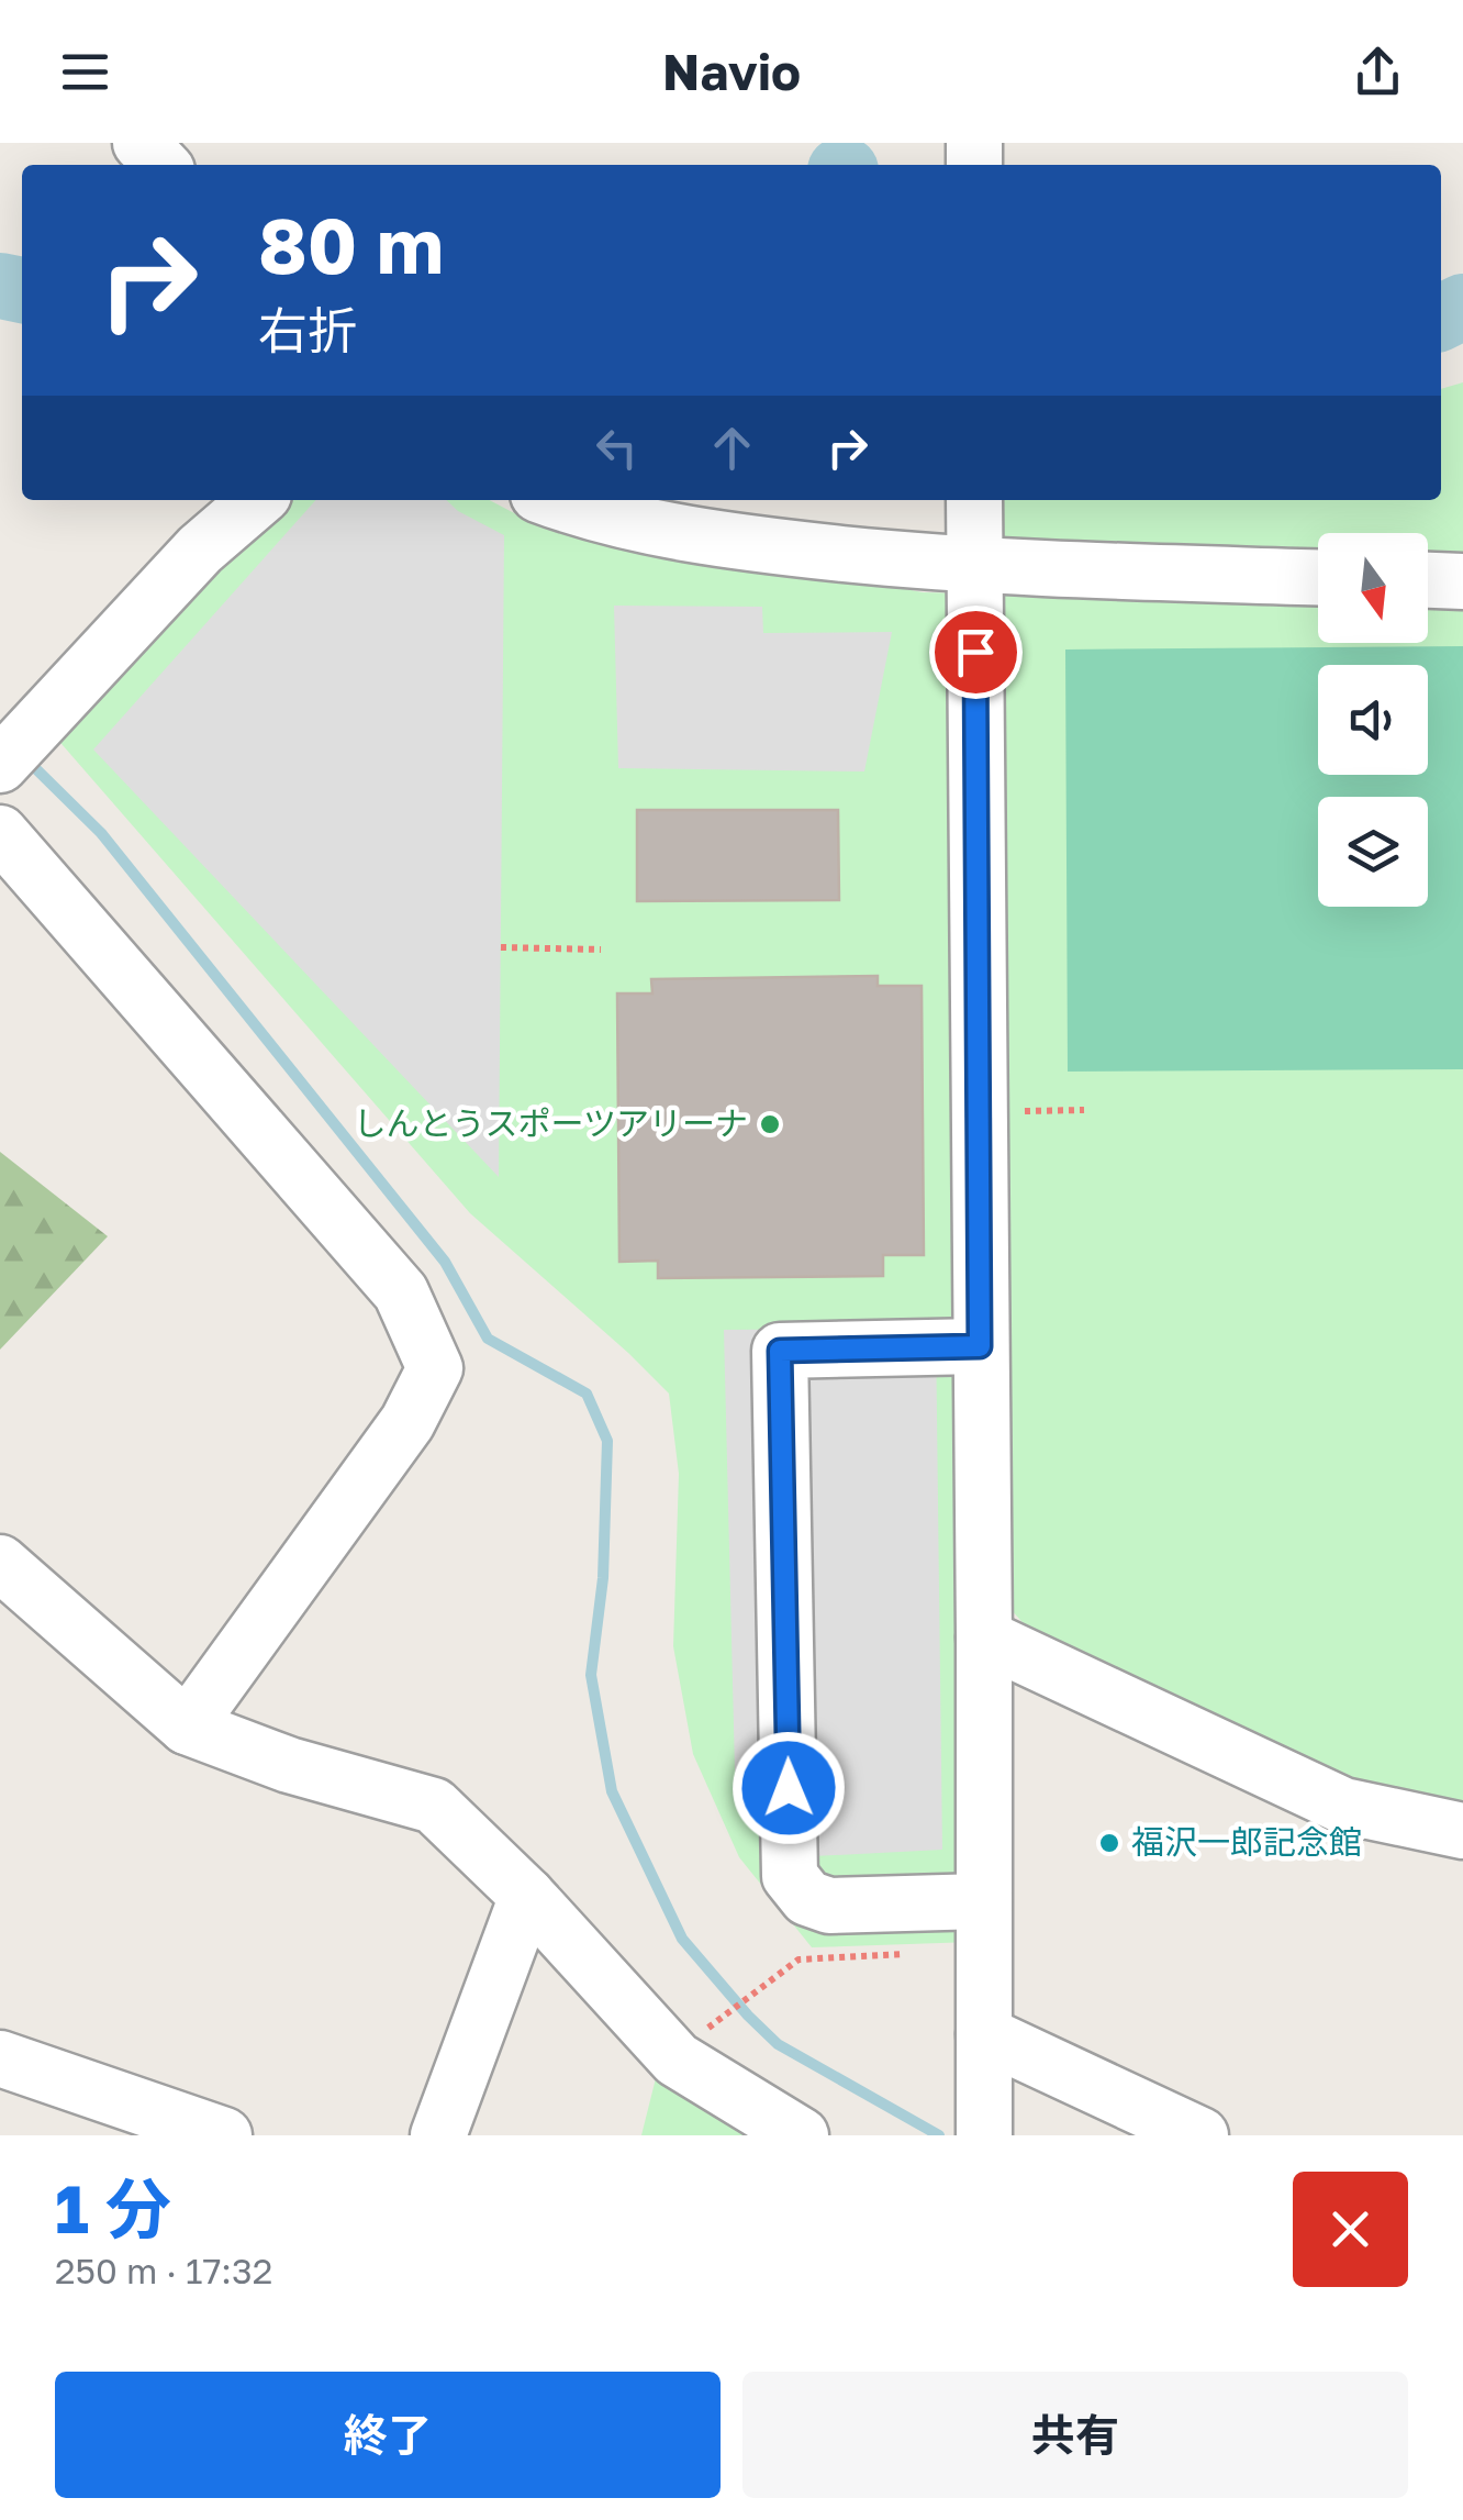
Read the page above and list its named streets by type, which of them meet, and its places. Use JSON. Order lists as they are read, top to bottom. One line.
{"places":["しんとうスポーツアリーナ","福沢一郎記念館"],"north":"bottom","page":{"header":"Navio","turn":["80 m","右折"],"heading":["1 分","250 m · 17:32"],"buttons":["終了","共有"]}}
